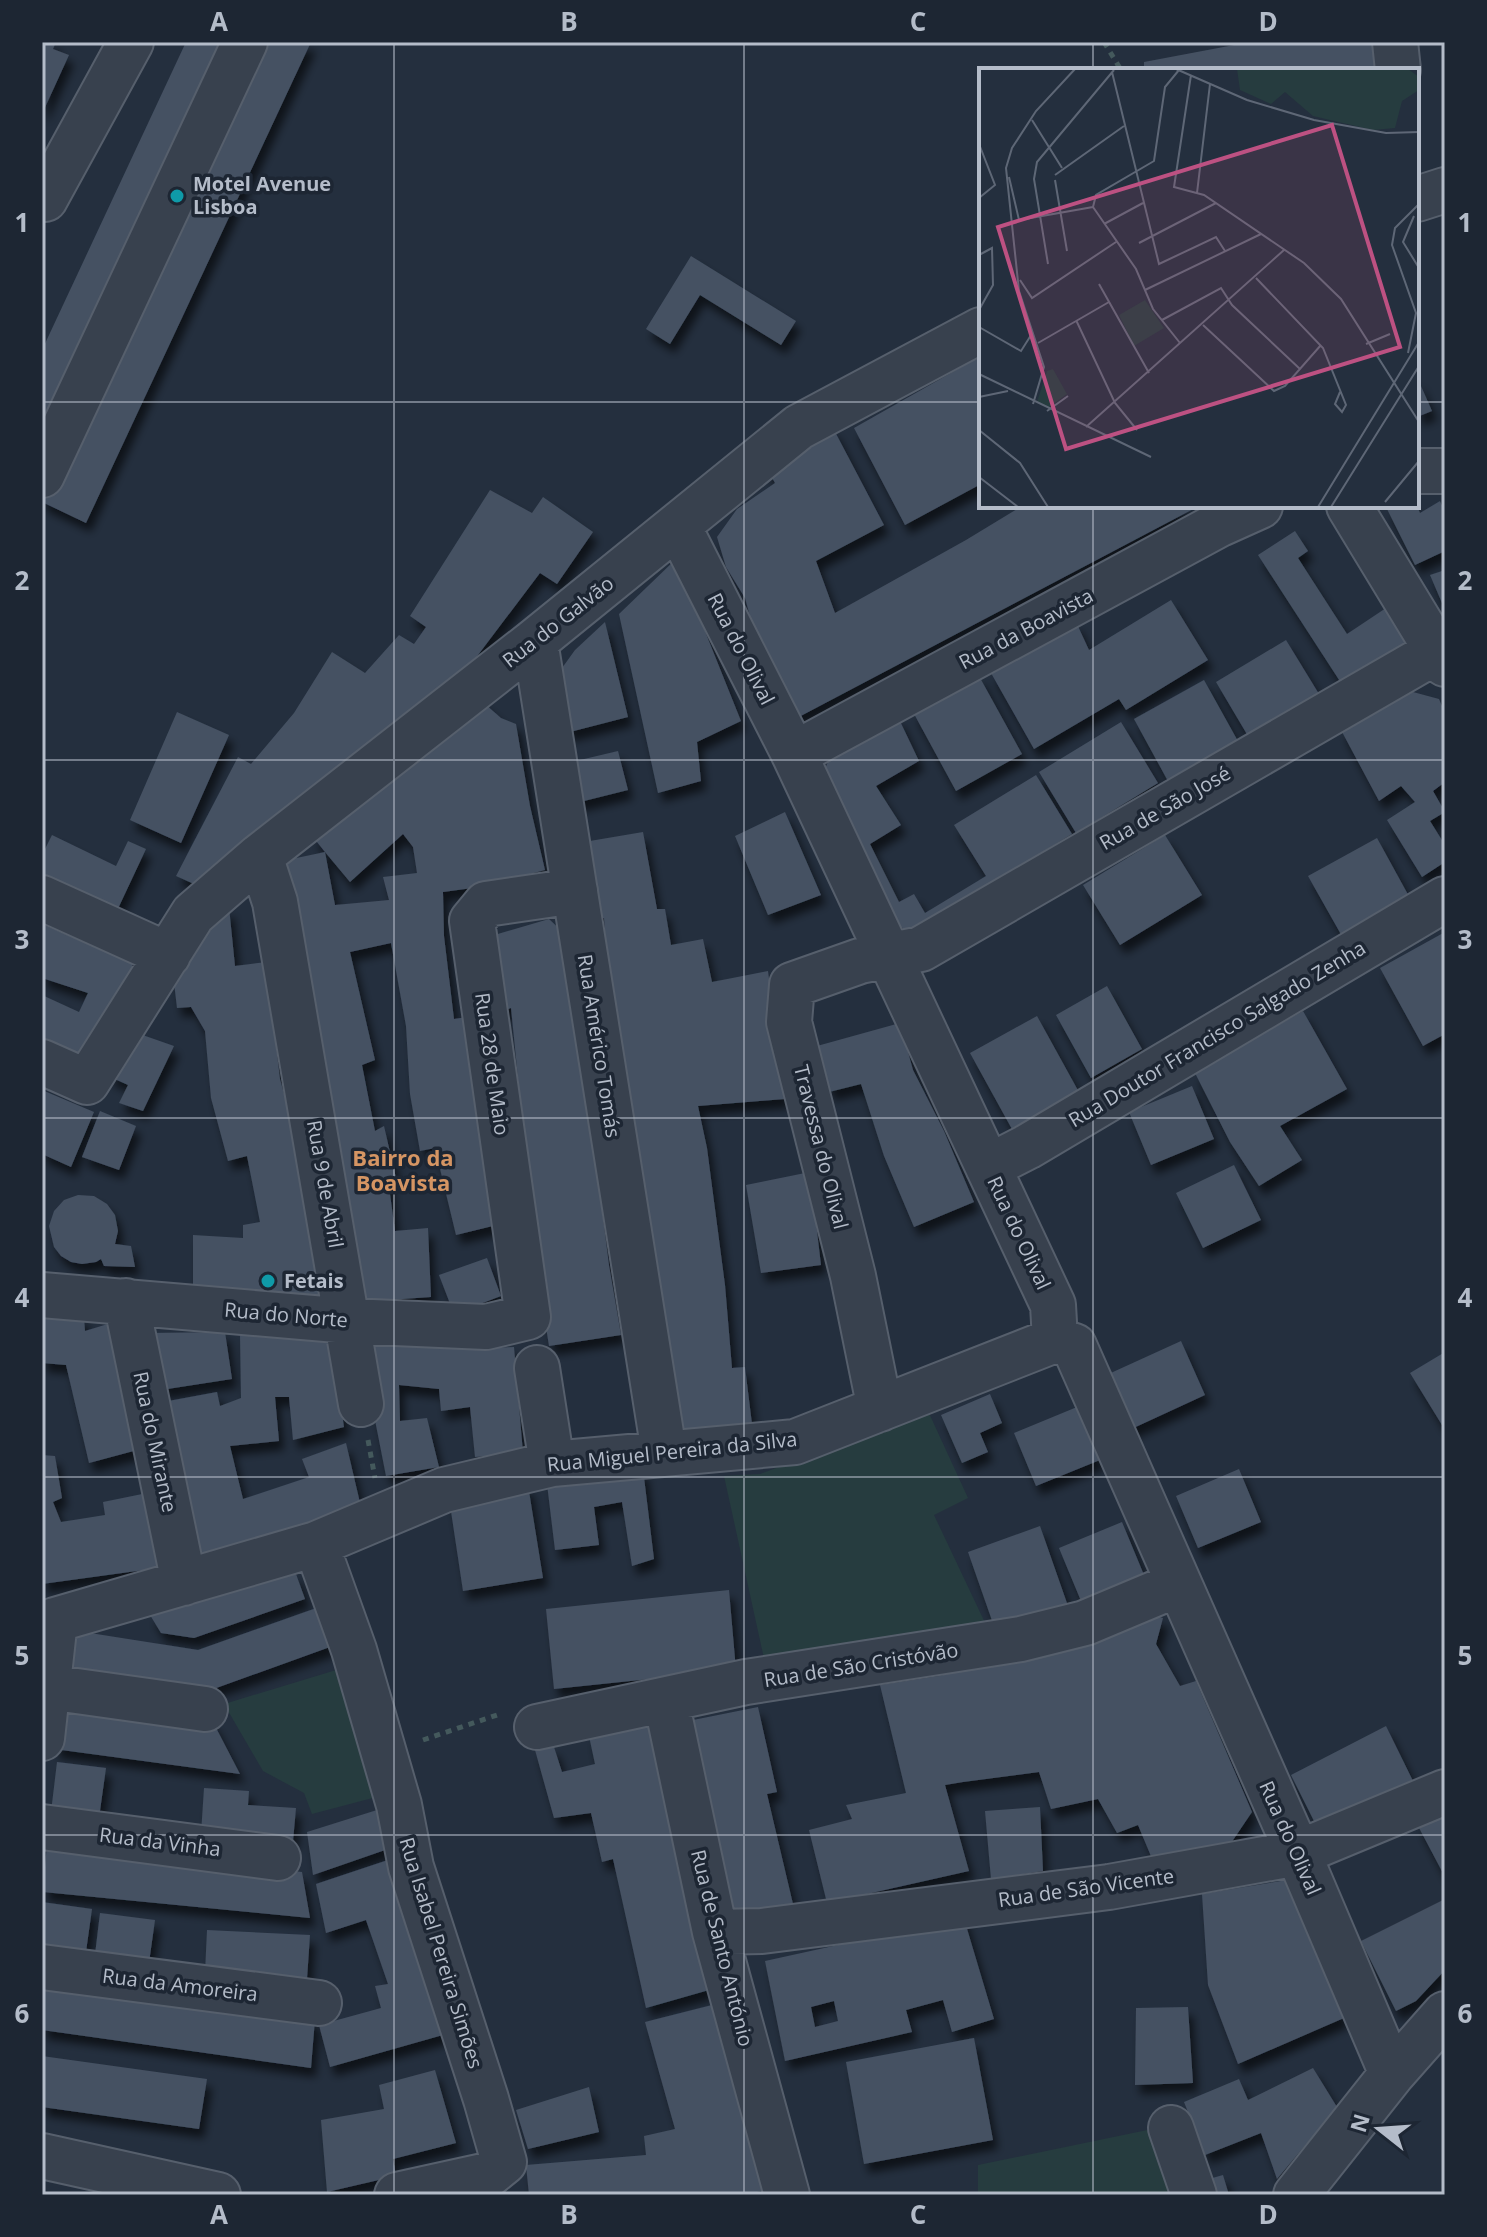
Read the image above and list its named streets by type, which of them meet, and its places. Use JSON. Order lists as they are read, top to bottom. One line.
{"streets":{"street":["Rua do Galvão","Rua da Boavista","Rua do Olival","Rua de São José","Rua Doutor Francisco Salgado Zenha","Rua Américo Tomás","Rua 28 de Maio","Travessa do Olival","Rua 9 de Abril","Rua do Norte","Rua do Mirante","Rua Miguel Pereira da Silva","Rua de São Cristóvão","Rua da Vinha","Rua de São Vicente","Rua de Santo António","Rua Isabel Pereira Simões","Rua da Amoreira"]},"crossings":[["Rua do Galvão","Rua do Olival"],["Rua do Galvão","Rua Américo Tomás"],["Rua do Galvão","Rua 9 de Abril"],["Rua da Boavista","Rua do Olival"],["Rua do Olival","Rua de São José"],["Rua do Olival","Rua Doutor Francisco Salgado Zenha"],["Rua do Olival","Travessa do Olival"],["Rua do Olival","Rua Miguel Pereira da Silva"],["Rua do Olival","Rua de São Cristóvão"],["Rua do Olival","Rua de São Vicente"],["Rua de São José","Travessa do Olival"],["Rua Américo Tomás","Rua 28 de Maio"],["Rua Américo Tomás","Rua Miguel Pereira da Silva"],["Rua 28 de Maio","Rua do Norte"],["Travessa do Olival","Rua Miguel Pereira da Silva"],["Rua 9 de Abril","Rua do Norte"],["Rua do Norte","Rua do Mirante"],["Rua do Mirante","Rua Miguel Pereira da Silva"],["Rua Miguel Pereira da Silva","Rua Isabel Pereira Simões"],["Rua de São Cristóvão","Rua de Santo António"],["Rua de São Vicente","Rua de Santo António"]],"districts":["Bairro da Boavista"],"places":["Motel Avenue Lisboa","Fetais"],"north":"left","grid":{"columns":["A","B","C","D"],"rows":["1","2","3","4","5","6"]}}
